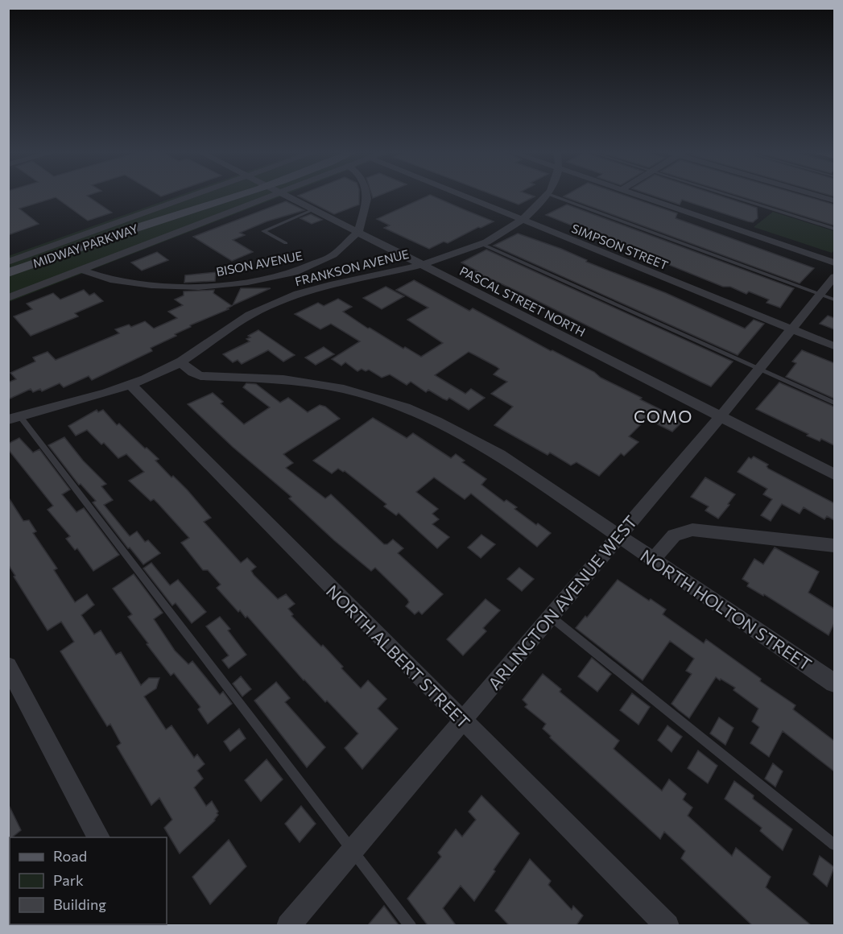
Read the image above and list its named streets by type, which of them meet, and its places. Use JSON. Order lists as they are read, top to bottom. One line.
{"streets":{"street":["MIDWAY PARKWAY","SIMPSON STREET","BISON AVENUE","FRANKSON AVENUE","PASCAL STREET NORTH","ARLINGTON AVENUE WEST","NORTH HOLTON STREET","NORTH ALBERT STREET"]},"crossings":[["SIMPSON STREET","FRANKSON AVENUE"],["SIMPSON STREET","ARLINGTON AVENUE WEST"],["BISON AVENUE","PASCAL STREET NORTH"],["FRANKSON AVENUE","PASCAL STREET NORTH"],["FRANKSON AVENUE","NORTH HOLTON STREET"],["FRANKSON AVENUE","NORTH ALBERT STREET"],["PASCAL STREET NORTH","ARLINGTON AVENUE WEST"],["ARLINGTON AVENUE WEST","NORTH HOLTON STREET"],["ARLINGTON AVENUE WEST","NORTH ALBERT STREET"]],"districts":["COMO"],"legend":["Road","Park","Building"]}
